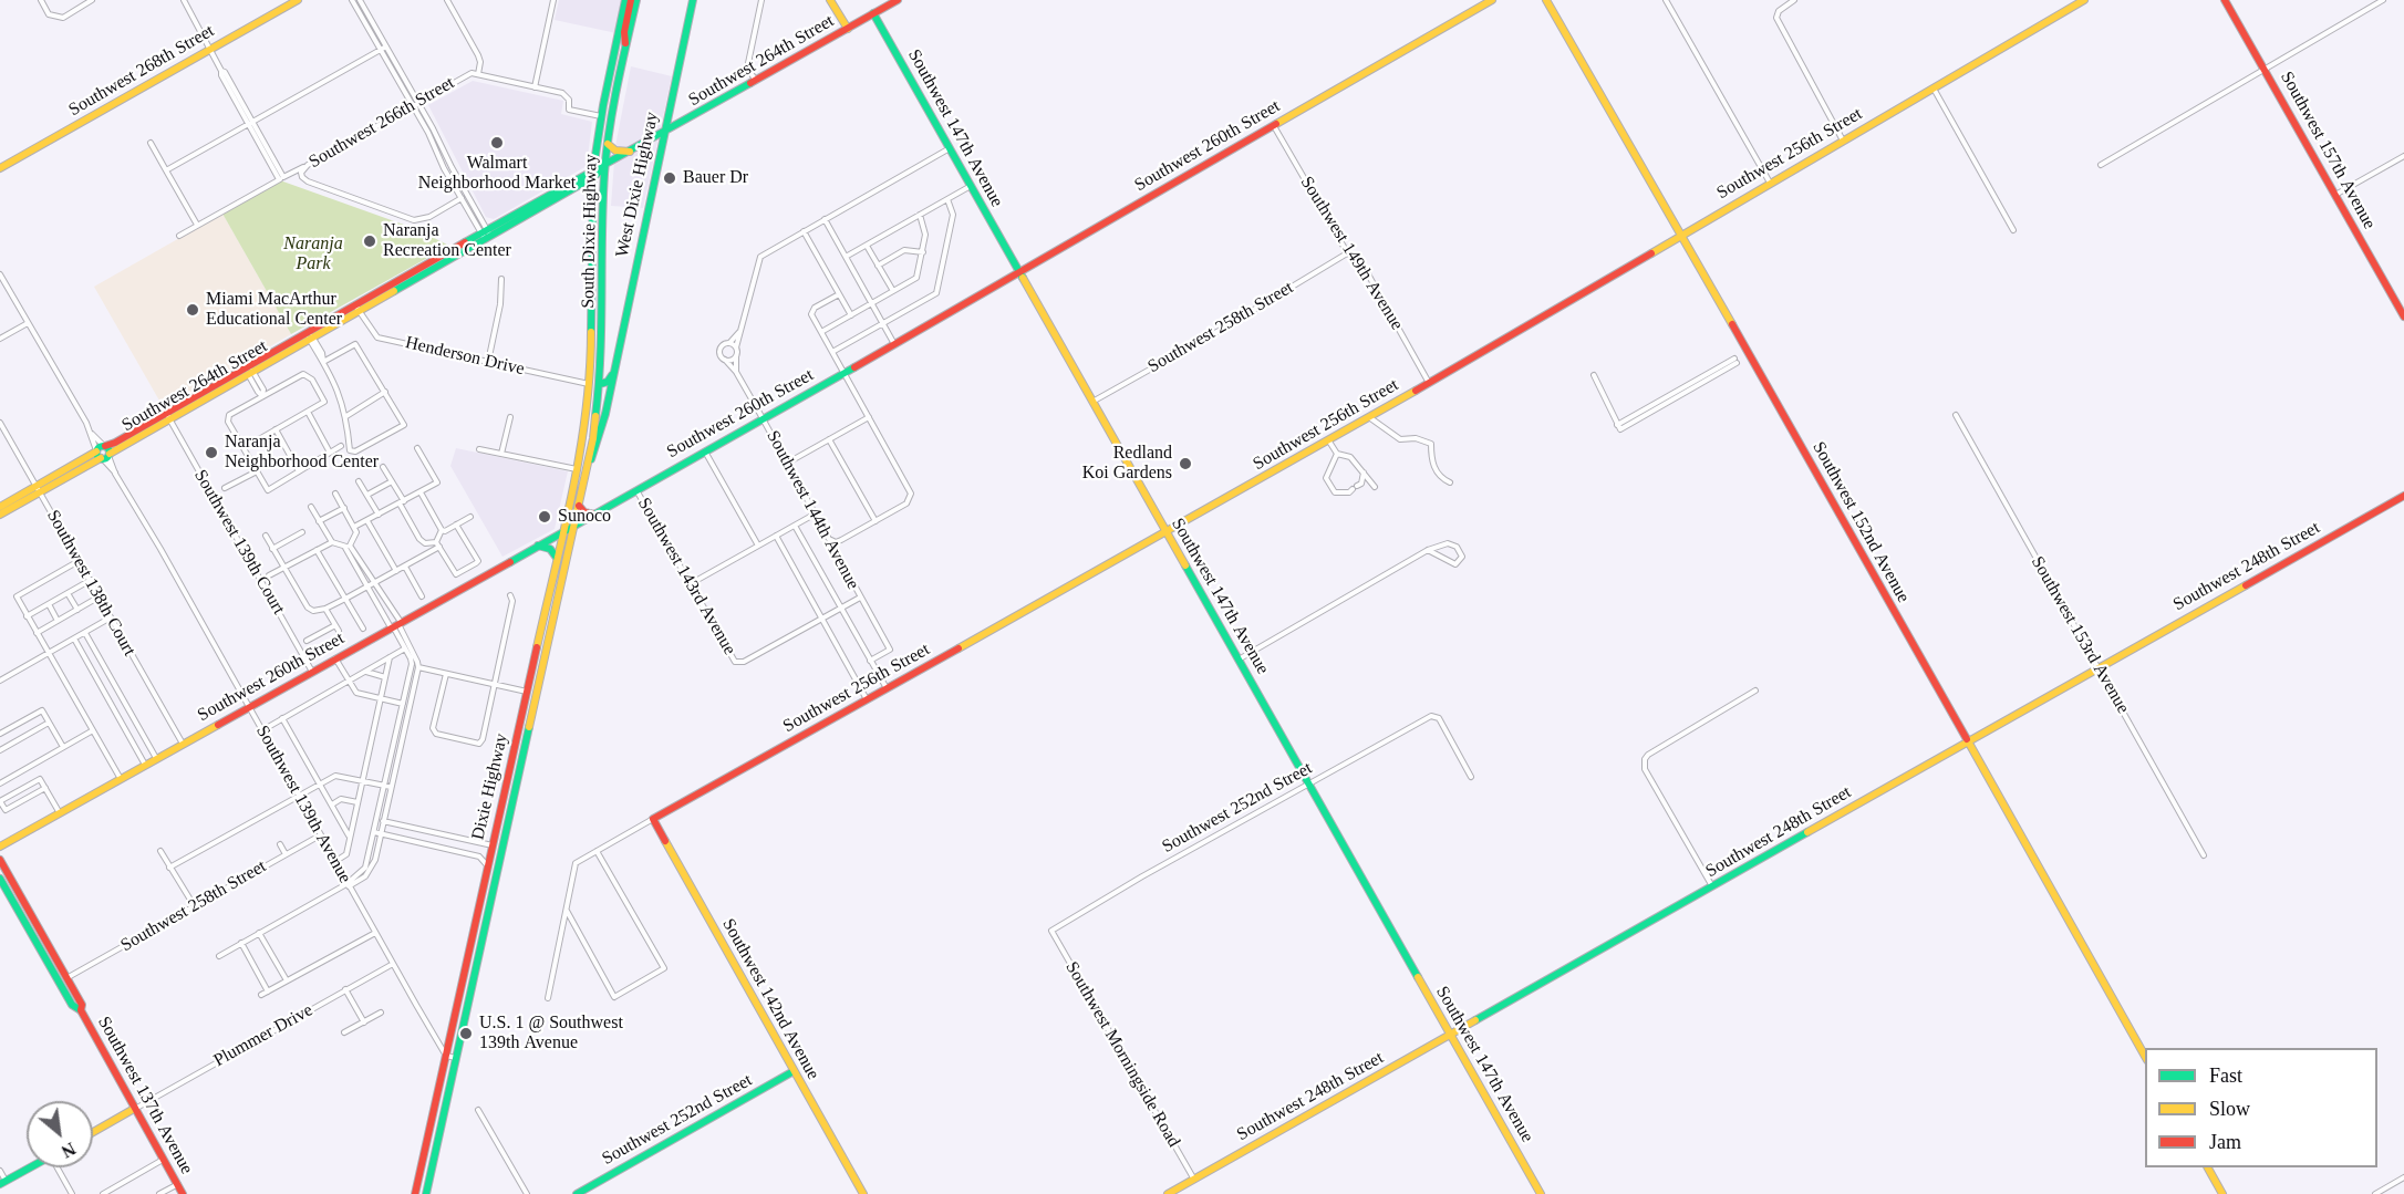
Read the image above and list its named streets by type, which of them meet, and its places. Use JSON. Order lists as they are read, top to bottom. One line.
{"streets":{"main road":["Southwest 264th Street","Southwest 268th Street","Southwest 147th Avenue","Southwest 260th Street","Southwest 157th Avenue","Southwest 256th Street","West Dixie Highway","South Dixie Highway","Southwest 152nd Avenue","Southwest 248th Street","Dixie Highway","Southwest 252nd Street","Southwest 142nd Avenue","Southwest 137th Avenue"],"street":["Southwest 266th Street","Southwest 149th Avenue","Southwest 258th Street","Henderson Drive","Southwest 144th Avenue","Southwest 139th Court","Southwest 143rd Avenue","Southwest 138th Court","Southwest 153rd Avenue","Southwest 139th Avenue","Plummer Drive","Southwest Morningside Road"]},"crossings":[["Southwest 264th Street","Southwest 147th Avenue"],["Southwest 264th Street","West Dixie Highway"],["Southwest 264th Street","South Dixie Highway"],["Southwest 264th Street","Henderson Drive"],["Southwest 264th Street","Southwest 139th Court"],["Southwest 264th Street","Southwest 138th Court"],["Southwest 264th Street","Southwest 139th Avenue"],["Southwest 266th Street","South Dixie Highway"],["Southwest 147th Avenue","Southwest 260th Street"],["Southwest 147th Avenue","Southwest 256th Street"],["Southwest 147th Avenue","Southwest 258th Street"],["Southwest 147th Avenue","Southwest 248th Street"],["Southwest 147th Avenue","Southwest 252nd Street"],["Southwest 260th Street","Southwest 149th Avenue"],["Southwest 260th Street","Southwest 144th Avenue"],["Southwest 260th Street","Southwest 139th Court"],["Southwest 260th Street","Southwest 143rd Avenue"],["Southwest 260th Street","Southwest 138th Court"],["Southwest 260th Street","Dixie Highway"],["Southwest 260th Street","Southwest 139th Avenue"],["Southwest 256th Street","Southwest 149th Avenue"],["Southwest 256th Street","Southwest 152nd Avenue"],["Southwest 256th Street","Southwest 142nd Avenue"],["West Dixie Highway","South Dixie Highway"],["West Dixie Highway","Dixie Highway"],["South Dixie Highway","Henderson Drive"],["South Dixie Highway","Dixie Highway"],["Southwest 149th Avenue","Southwest 258th Street"],["Southwest 258th Street","Southwest 139th Avenue"],["Southwest 258th Street","Southwest 137th Avenue"],["Henderson Drive","Dixie Highway"],["Southwest 152nd Avenue","Southwest 248th Street"],["Southwest 248th Street","Southwest 153rd Avenue"],["Southwest 248th Street","Southwest Morningside Road"],["Dixie Highway","Southwest 139th Avenue"],["Southwest 139th Avenue","Plummer Drive"],["Southwest 252nd Street","Southwest 142nd Avenue"],["Southwest 252nd Street","Southwest Morningside Road"],["Plummer Drive","Southwest 137th Avenue"]],"parks":["Naranja Park"],"places":["Walmart Neighborhood Market","Bauer Dr","Naranja Recreation Center","Miami MacArthur Educational Center","Naranja Neighborhood Center","Redland Koi Gardens","Sunoco","U.S. 1 @ Southwest 139th Avenue"],"legend":["Fast","Slow","Jam"],"north":"bottom right"}
